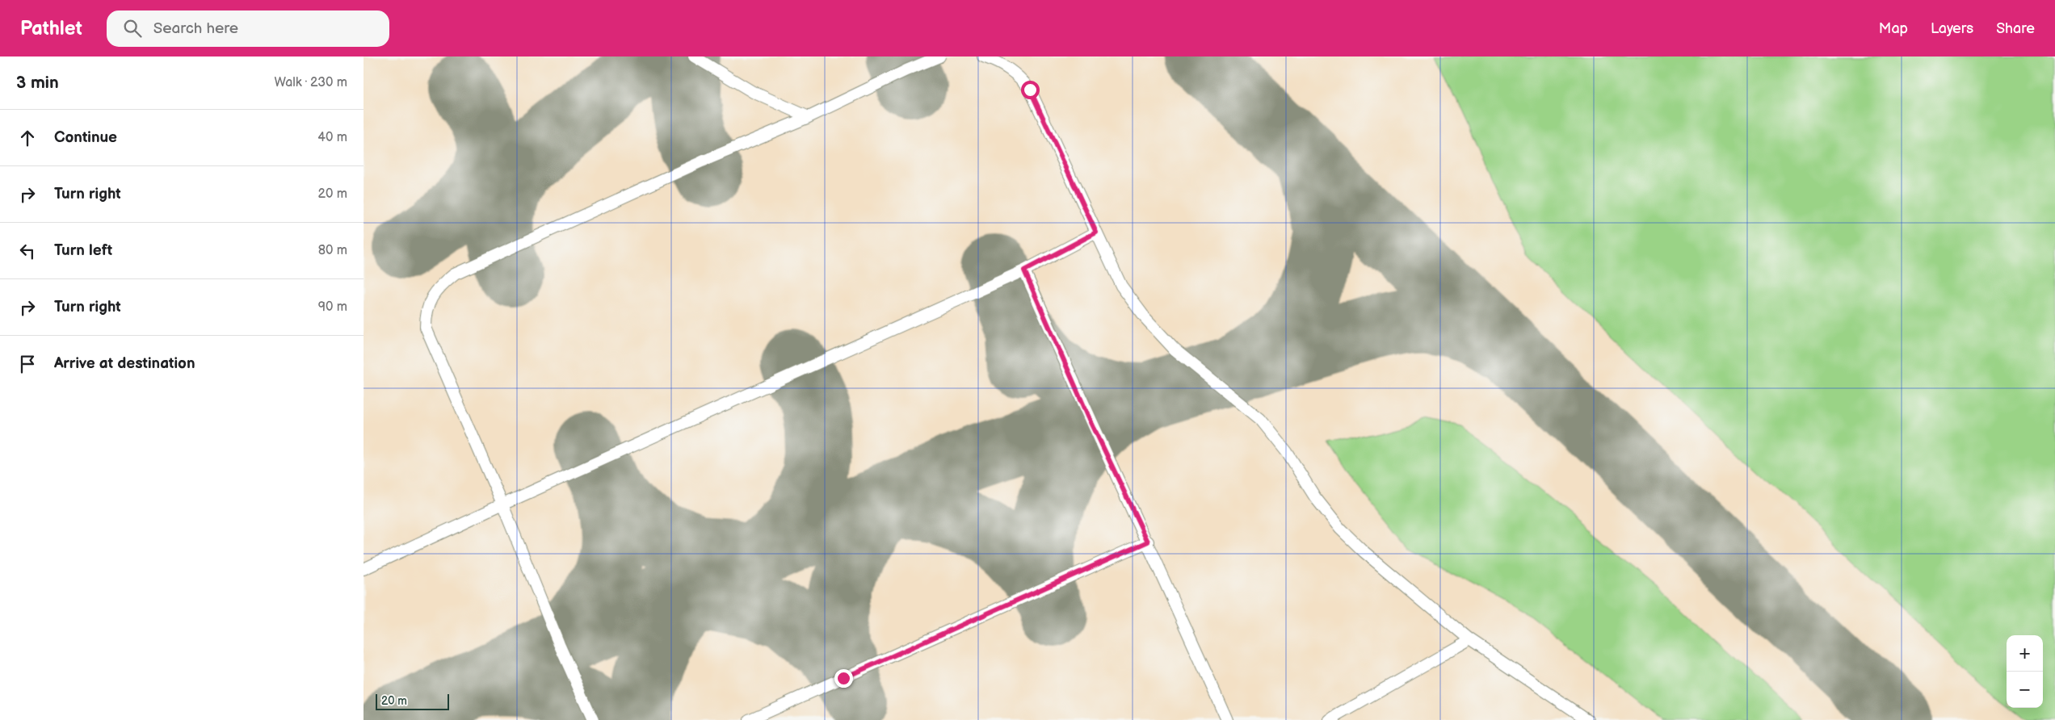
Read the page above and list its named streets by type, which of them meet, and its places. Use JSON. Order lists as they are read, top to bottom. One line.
{"scale_bar":"20 m","page":{"header":"Pathlet","search":"Search here","nav":["Map","Layers","Share"],"heading":["3 min","Walk · 230 m"],"list":[["Continue","40 m"],["Turn right","20 m"],["Turn left","80 m"],["Turn right","90 m"],"Arrive at destination"],"map_buttons":["+","−"],"scale":"20 m"}}
